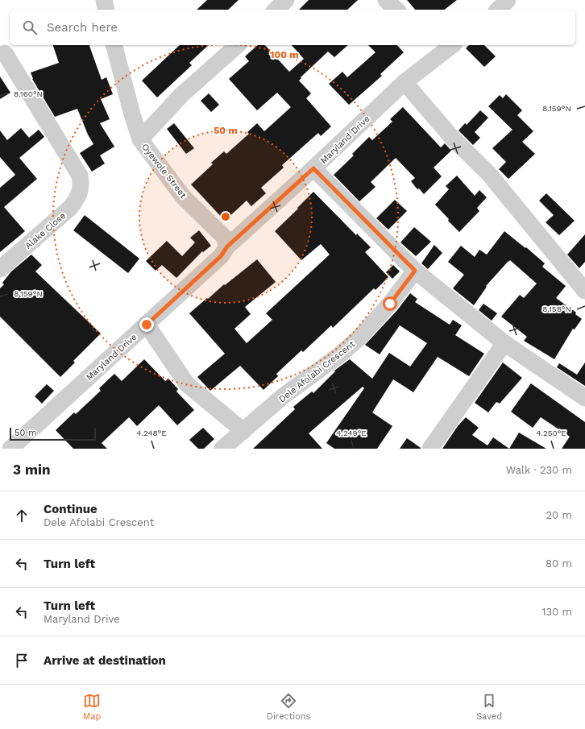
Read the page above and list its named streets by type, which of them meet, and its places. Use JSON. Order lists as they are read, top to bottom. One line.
{"streets":{"street":["Maryland Drive","Oyewole Street","Alake Close","Dele Afolabi Crescent"]},"crossings":[["Maryland Drive","Oyewole Street"]],"scale_bar":"50 m","page":{"search":"Search here","scale":"50 m","heading":["3 min","Walk · 230 m"],"list":[["Continue","Dele Afolabi Crescent","20 m"],["Turn left","80 m"],["Turn left","Maryland Drive","130 m"],"Arrive at destination"],"nav":["Map","Directions","Saved"]},"coordinates":["8.160°N","8.159°N","8.158°N","4.248°E","4.249°E","4.250°E"],"rings":["100 m","50 m"]}
